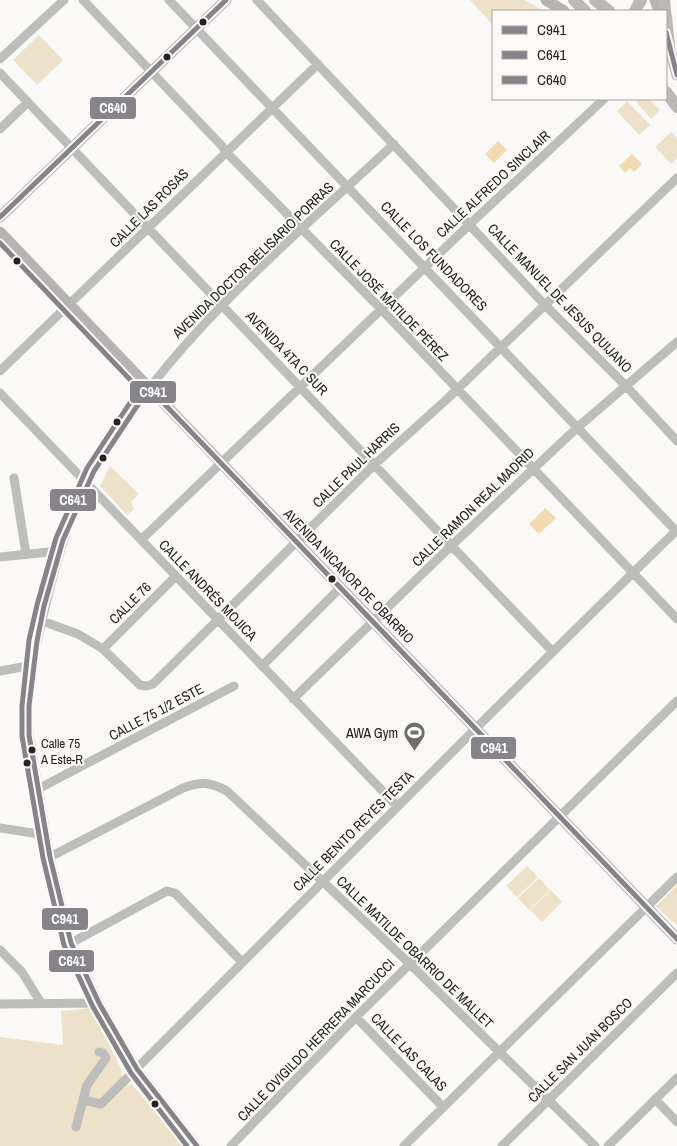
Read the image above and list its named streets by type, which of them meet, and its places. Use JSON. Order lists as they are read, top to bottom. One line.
{"streets":{"main road":["AVENIDA NICANOR DE OBARRIO"],"street":["CALLE ALFREDO SINCLAIR","CALLE LAS ROSAS","CALLE LOS FUNDADORES","AVENIDA DOCTOR BELISARIO PORRAS","CALLE MANUEL DE JESUS QUIJANO","CALLE JOSÉ MATILDE PÉREZ","AVENIDA 4TA C SUR","CALLE PAUL HARRIS","CALLE RAMON REAL MADRID","CALLE ANDRÉS MOJICA","CALLE 76","CALLE 75 1/2 ESTE","CALLE BENITO REYES TESTA","CALLE MATILDE OBARRIO DE MALLET","CALLE OVIGILDO HERRERA MARCUCCI","CALLE SAN JUAN BOSCO","CALLE LAS CALAS"]},"crossings":[["CALLE ALFREDO SINCLAIR","CALLE LOS FUNDADORES"],["CALLE ALFREDO SINCLAIR","CALLE MANUEL DE JESUS QUIJANO"],["CALLE ALFREDO SINCLAIR","CALLE JOSÉ MATILDE PÉREZ"],["CALLE ALFREDO SINCLAIR","AVENIDA 4TA C SUR"],["CALLE ALFREDO SINCLAIR","AVENIDA NICANOR DE OBARRIO"],["CALLE ALFREDO SINCLAIR","CALLE ANDRÉS MOJICA"],["CALLE LAS ROSAS","CALLE LOS FUNDADORES"],["CALLE LAS ROSAS","CALLE MANUEL DE JESUS QUIJANO"],["CALLE LAS ROSAS","CALLE JOSÉ MATILDE PÉREZ"],["CALLE LAS ROSAS","AVENIDA 4TA C SUR"],["CALLE LAS ROSAS","AVENIDA NICANOR DE OBARRIO"],["CALLE LOS FUNDADORES","AVENIDA DOCTOR BELISARIO PORRAS"],["CALLE LOS FUNDADORES","CALLE PAUL HARRIS"],["CALLE LOS FUNDADORES","CALLE RAMON REAL MADRID"],["CALLE LOS FUNDADORES","CALLE BENITO REYES TESTA"],["AVENIDA DOCTOR BELISARIO PORRAS","CALLE MANUEL DE JESUS QUIJANO"],["AVENIDA DOCTOR BELISARIO PORRAS","CALLE JOSÉ MATILDE PÉREZ"],["AVENIDA DOCTOR BELISARIO PORRAS","AVENIDA 4TA C SUR"],["AVENIDA DOCTOR BELISARIO PORRAS","CALLE PAUL HARRIS"],["AVENIDA DOCTOR BELISARIO PORRAS","AVENIDA NICANOR DE OBARRIO"],["AVENIDA DOCTOR BELISARIO PORRAS","CALLE ANDRÉS MOJICA"],["AVENIDA DOCTOR BELISARIO PORRAS","CALLE 75 1/2 ESTE"],["AVENIDA DOCTOR BELISARIO PORRAS","CALLE BENITO REYES TESTA"],["AVENIDA DOCTOR BELISARIO PORRAS","CALLE MATILDE OBARRIO DE MALLET"],["CALLE MANUEL DE JESUS QUIJANO","CALLE PAUL HARRIS"],["CALLE MANUEL DE JESUS QUIJANO","CALLE RAMON REAL MADRID"],["CALLE JOSÉ MATILDE PÉREZ","CALLE PAUL HARRIS"],["CALLE JOSÉ MATILDE PÉREZ","CALLE RAMON REAL MADRID"],["CALLE JOSÉ MATILDE PÉREZ","CALLE BENITO REYES TESTA"],["AVENIDA 4TA C SUR","CALLE PAUL HARRIS"],["AVENIDA 4TA C SUR","CALLE RAMON REAL MADRID"],["AVENIDA 4TA C SUR","CALLE BENITO REYES TESTA"],["CALLE PAUL HARRIS","AVENIDA NICANOR DE OBARRIO"],["CALLE PAUL HARRIS","CALLE ANDRÉS MOJICA"],["CALLE PAUL HARRIS","CALLE 76"],["CALLE RAMON REAL MADRID","AVENIDA NICANOR DE OBARRIO"],["CALLE RAMON REAL MADRID","CALLE ANDRÉS MOJICA"],["AVENIDA NICANOR DE OBARRIO","CALLE BENITO REYES TESTA"],["AVENIDA NICANOR DE OBARRIO","CALLE OVIGILDO HERRERA MARCUCCI"],["CALLE ANDRÉS MOJICA","CALLE 76"],["CALLE ANDRÉS MOJICA","CALLE BENITO REYES TESTA"],["CALLE BENITO REYES TESTA","CALLE MATILDE OBARRIO DE MALLET"],["CALLE MATILDE OBARRIO DE MALLET","CALLE OVIGILDO HERRERA MARCUCCI"],["CALLE MATILDE OBARRIO DE MALLET","CALLE SAN JUAN BOSCO"],["CALLE OVIGILDO HERRERA MARCUCCI","CALLE LAS CALAS"]],"places":{"other":["Calle 75 A Este-R"],"sports":["AWA Gym"]},"lines":["transit line C640","transit line C641","transit line C941"],"legend":["C941","C641","C640"]}
